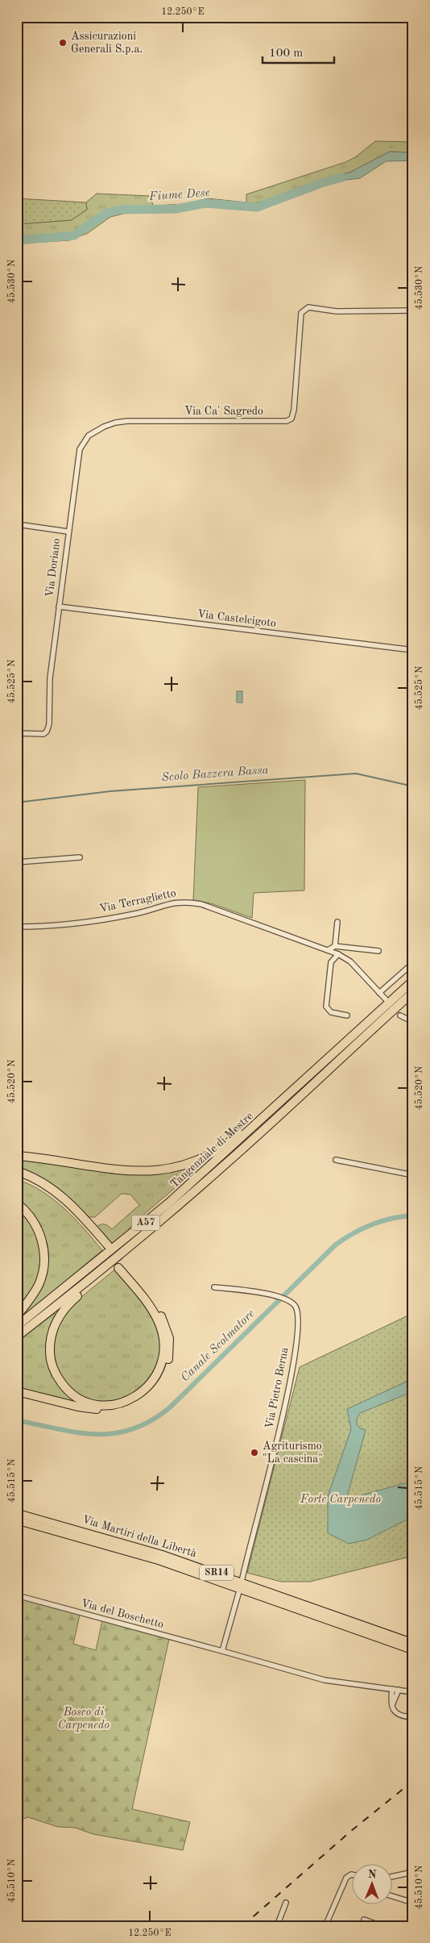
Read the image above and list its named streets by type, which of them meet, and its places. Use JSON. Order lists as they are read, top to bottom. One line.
{"streets":{"highway":["Tangenziale di Mestre","A57"],"main road":["Via Martiri della Libertà","SR14"],"street":["Via Ca' Sagredo","Via Doriano","Via Castelcigoto","Via Terraglietto","Via Pietro Berna","Via del Boschetto"]},"crossings":[["Via Ca' Sagredo","Via Doriano"],["Via Doriano","Via Castelcigoto"],["Tangenziale di Mestre","A57"],["Via Pietro Berna","Via Martiri della Libertà"],["Via Pietro Berna","Via del Boschetto"]],"water":["Fiume Dese","Scolo Bazzera Bassa","Canale Scolmatore"],"parks":["Forte Carpenedo","Bosco di Carpenedo"],"places":["Assicurazioni Generali S.p.a.","Agriturismo \"La cascina\""],"scale_bar":"100 m","north":"top","coordinates":["12.250°E","45.530°N","45.525°N","45.520°N","45.515°N","45.510°N"]}
